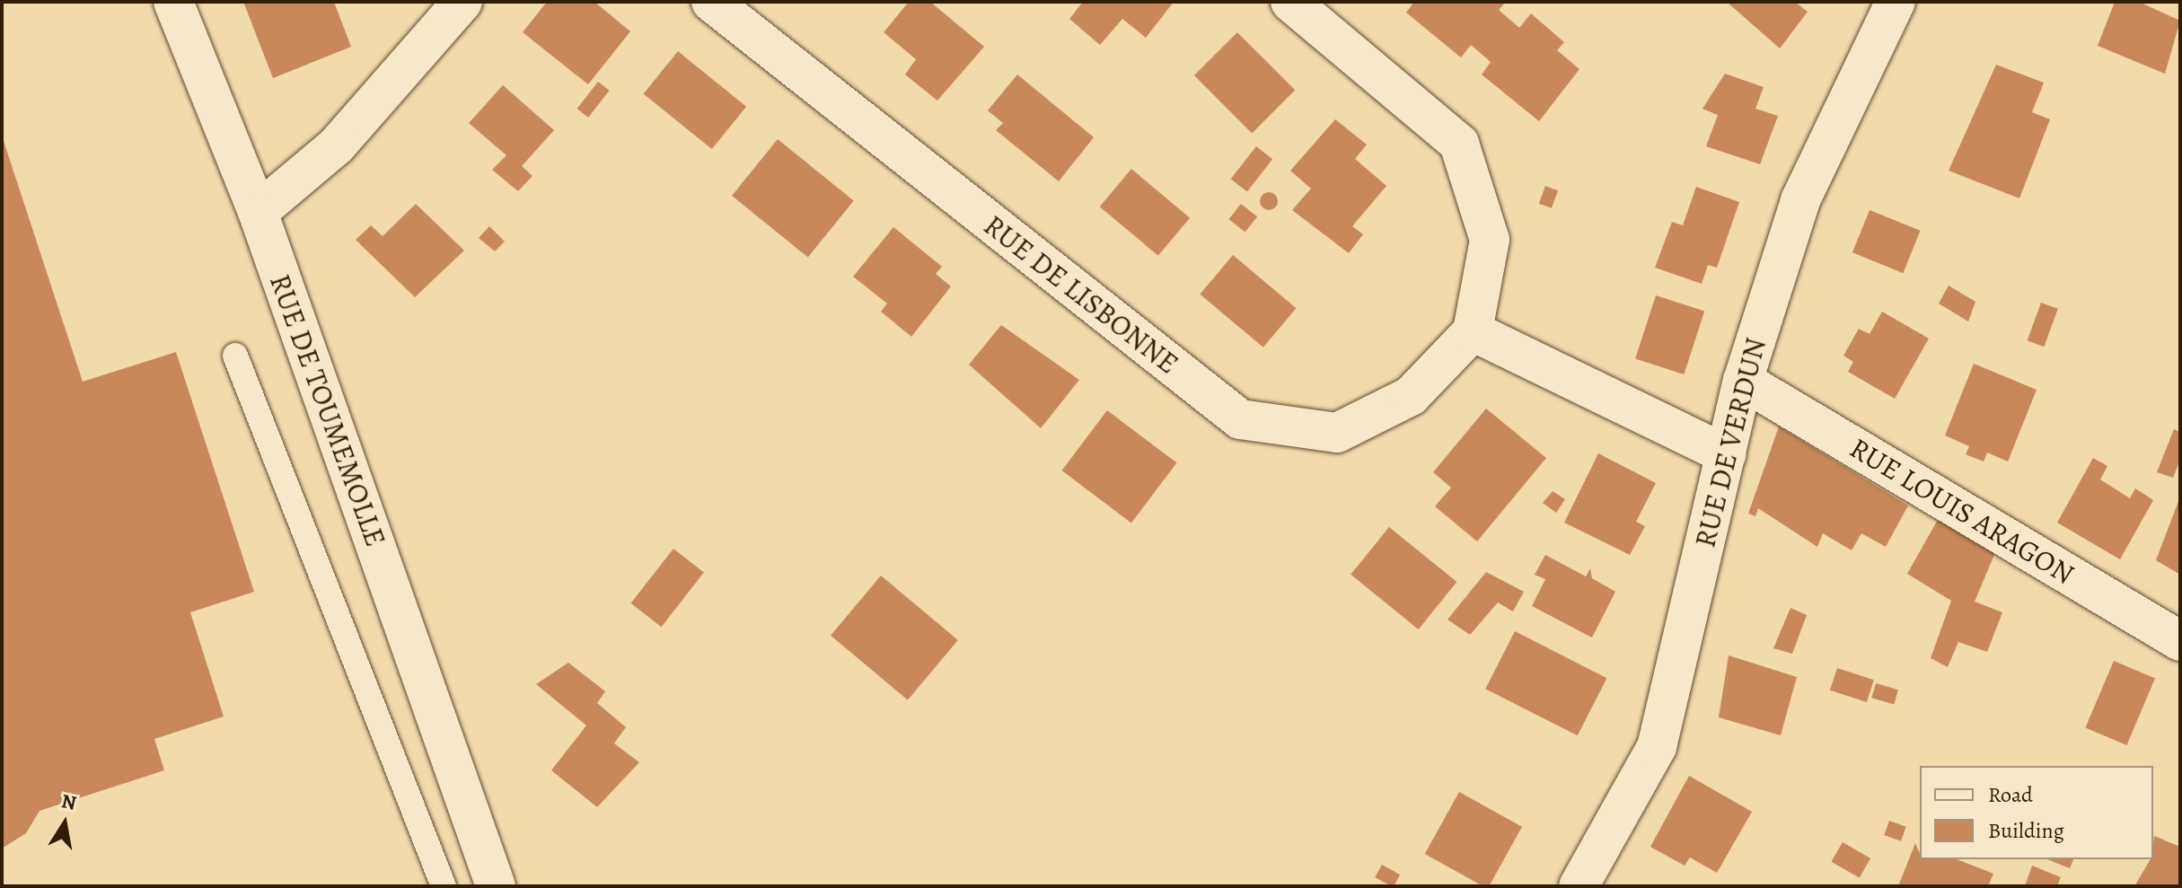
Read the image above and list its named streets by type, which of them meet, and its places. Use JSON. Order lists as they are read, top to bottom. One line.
{"streets":{"street":["RUE DE LISBONNE","RUE DE TOUMEMOLLE","RUE DE VERDUN","RUE LOUIS ARAGON"]},"crossings":[["RUE DE VERDUN","RUE LOUIS ARAGON"]],"legend":["Road","Building"],"north":"top"}
